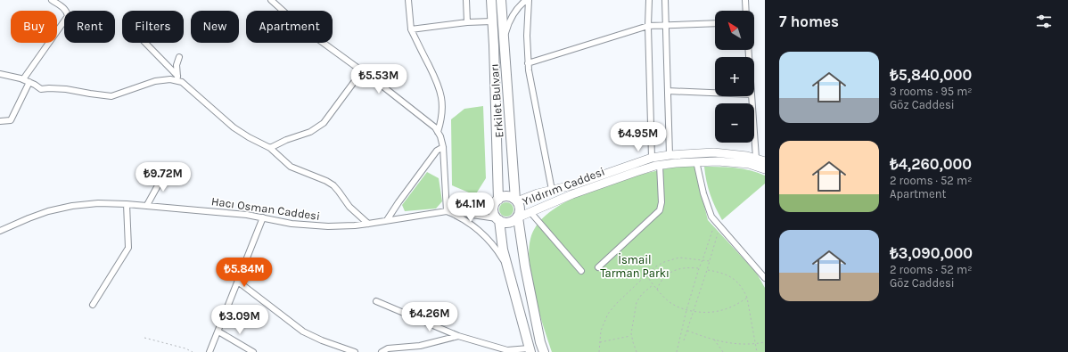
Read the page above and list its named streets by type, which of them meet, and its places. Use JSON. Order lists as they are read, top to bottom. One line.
{"streets":{"main road":["Erkilet Bulvarı"],"street":["Yıldırım Caddesi","Hacı Osman Caddesi"]},"crossings":[["Erkilet Bulvarı","Yıldırım Caddesi"]],"parks":["İsmail Tarman Parkı"],"north":"top left","page":{"heading":"7 homes","map_buttons":["+","−"],"chip":["Buy","Rent","Filters","New","Apartment"],"list":[{"name":"₺5,840,000","note":"3 rooms · 95 m² · Göz Caddesi"},{"name":"₺4,260,000","note":"2 rooms · 52 m² · Apartment"},{"name":"₺3,090,000","note":"2 rooms · 52 m² · Göz Caddesi"}],"price":["₺5.53M","₺4.95M","₺9.72M","₺4.1M","₺5.84M","₺4.26M","₺3.09M"]}}
